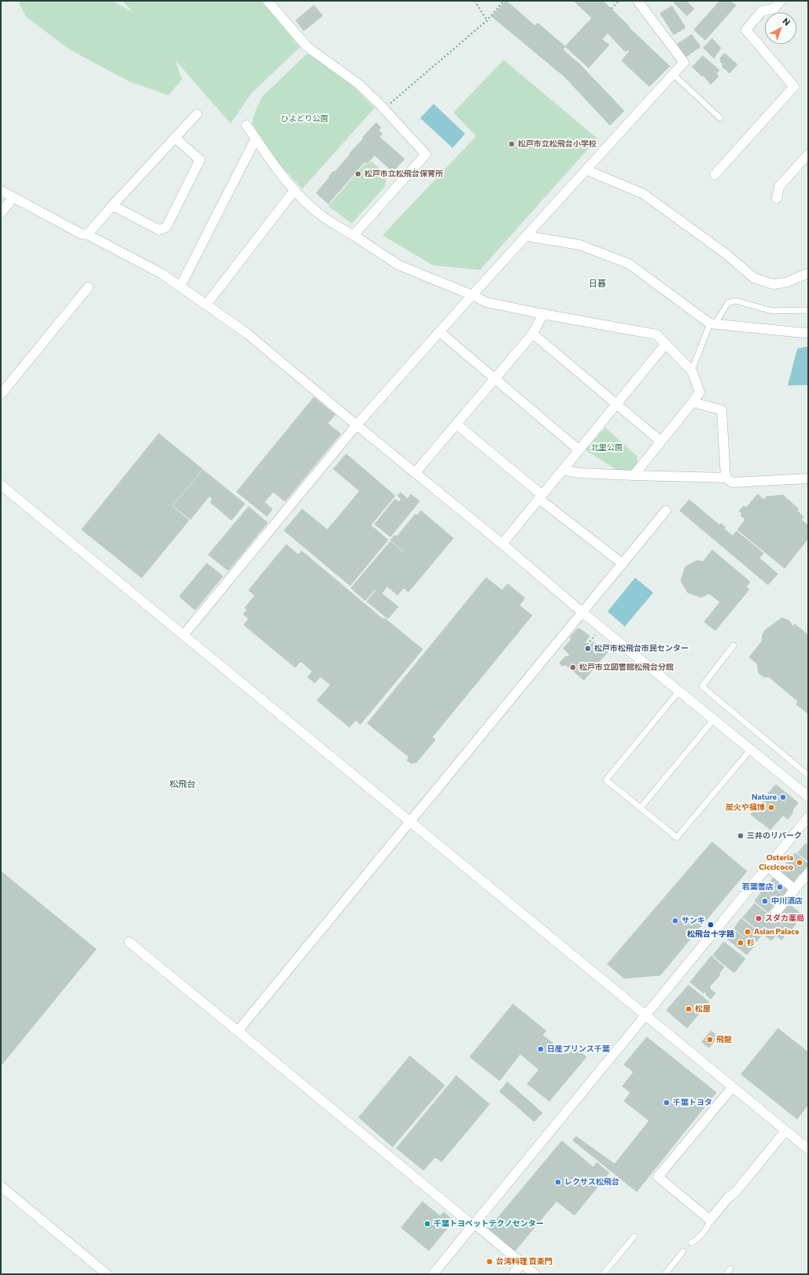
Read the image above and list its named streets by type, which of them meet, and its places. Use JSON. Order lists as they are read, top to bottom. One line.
{"districts":["日暮","松飛台"],"parks":["ひよどり公園","北里公園"],"places":["松戸市立松飛台小学校","松戸市立松飛台保育所","松戸市松飛台市民センター","松戸市立図書館松飛台分館","Nature","炭火や福博","三井のリパーク","Osteria Ciccicoco","若葉書店","中川酒店","スダカ薬局","サンキ","松飛台十字路","Asian Palace","杉","松屋","飛龍","日産プリンス千葉","千葉トヨタ","レクサス松飛台","千葉トヨペットテクノセンター","台湾料理 百楽門"],"north":"top right"}
